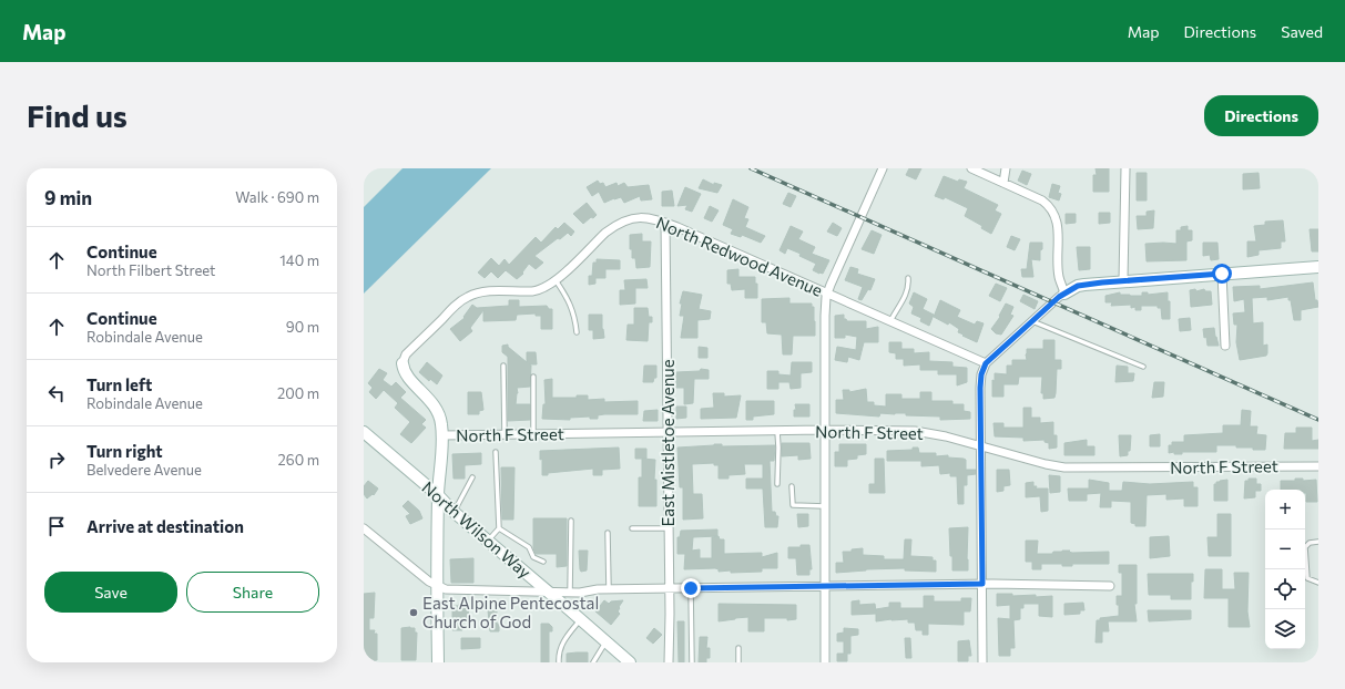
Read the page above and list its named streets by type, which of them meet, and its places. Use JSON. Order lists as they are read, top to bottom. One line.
{"streets":{"street":["North Redwood Avenue","North F Street","East Mistletoe Avenue","North Wilson Way"]},"crossings":[["North Redwood Avenue","East Mistletoe Avenue"],["North F Street","East Mistletoe Avenue"]],"places":["East Alpine Pentecostal Church of God"],"page":{"header":"Map","nav":["Map","Directions","Saved"],"buttons":["Directions",["Save","Share"]],"title":"Find us","heading":["9 min","Walk · 690 m"],"list":[["Continue","North Filbert Street","140 m"],["Continue","Robindale Avenue","90 m"],["Turn left","Robindale Avenue","200 m"],["Turn right","Belvedere Avenue","260 m"],"Arrive at destination"],"map_buttons":["+","−"]}}
